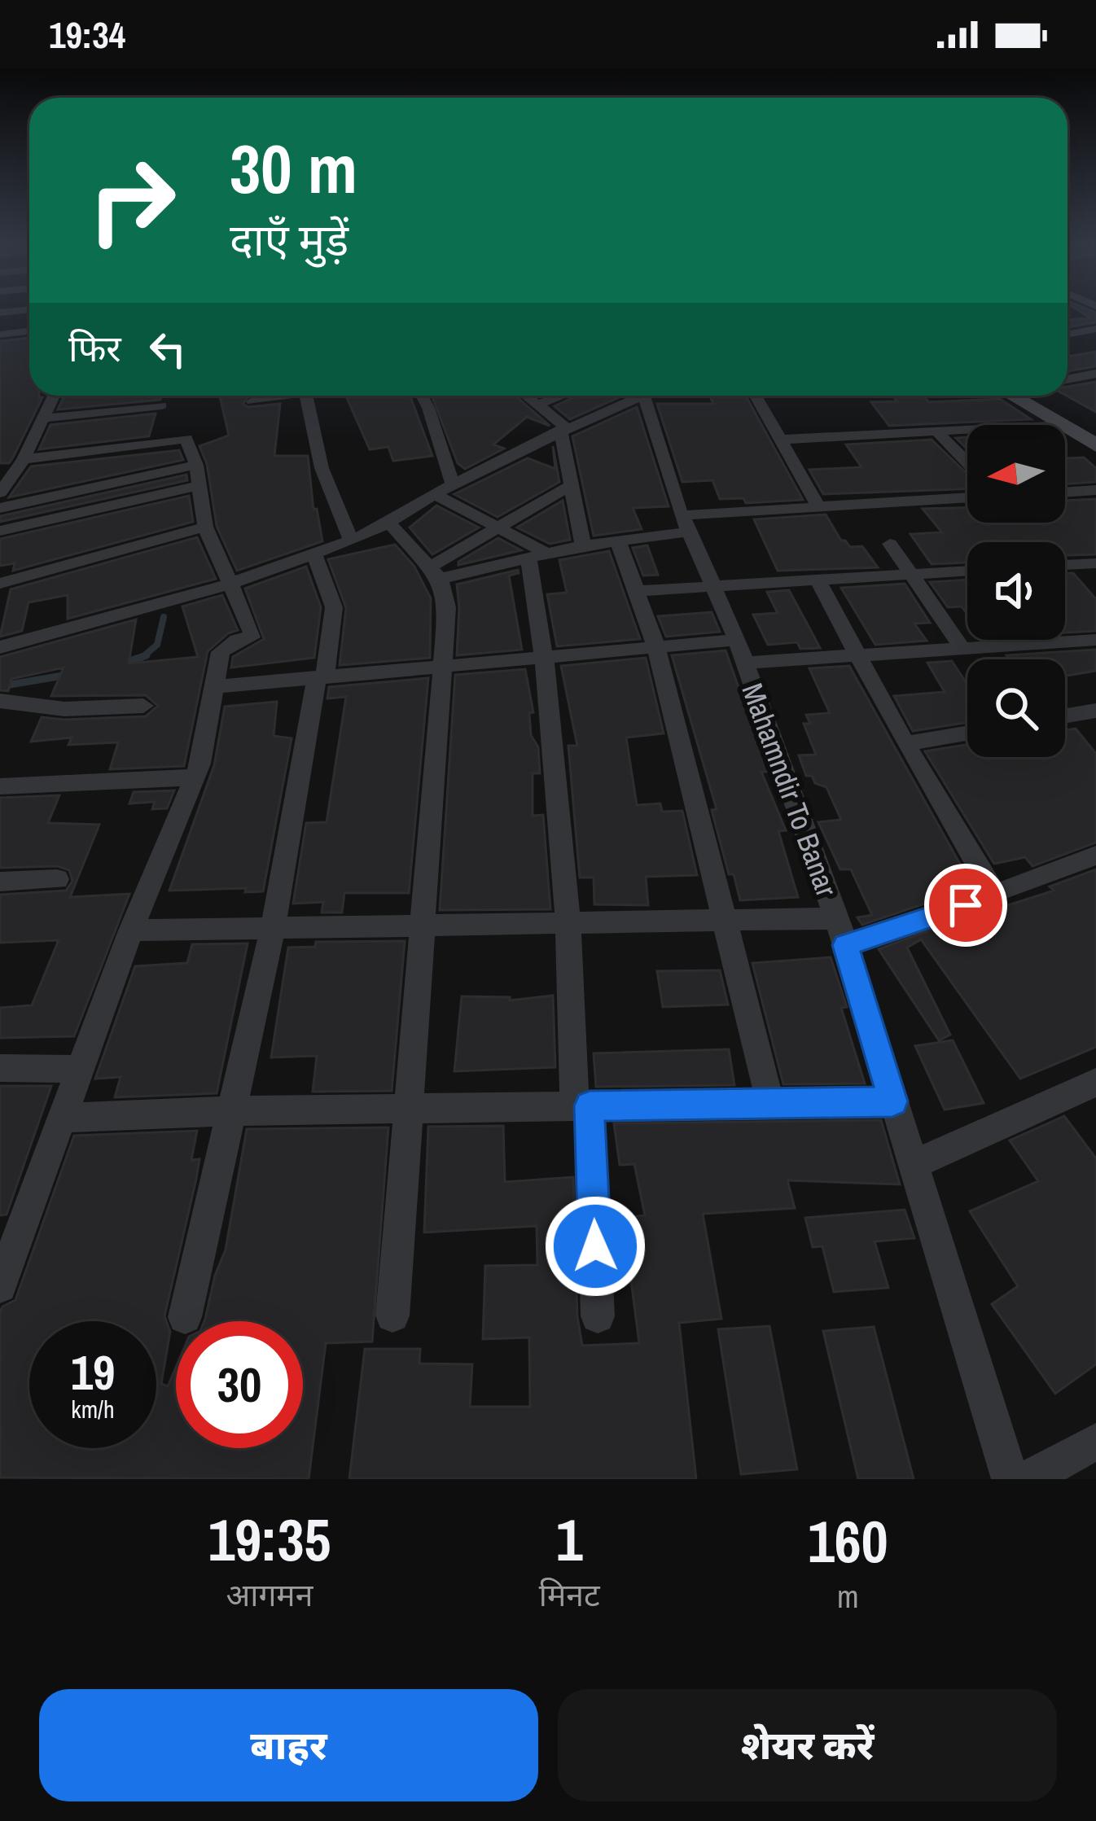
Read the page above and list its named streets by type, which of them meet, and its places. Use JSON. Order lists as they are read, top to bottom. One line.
{"streets":{"street":["Mahamndir To Banar"]},"north":"left","page":{"status":"19:34","turn":["30 m","दाएँ मुड़ें"],"then":"फिर","speed":"19 km/h","limit":"30","eta":["19:35","आगमन","1","मिनट","160","m"],"buttons":["बाहर","शेयर करें"]}}
